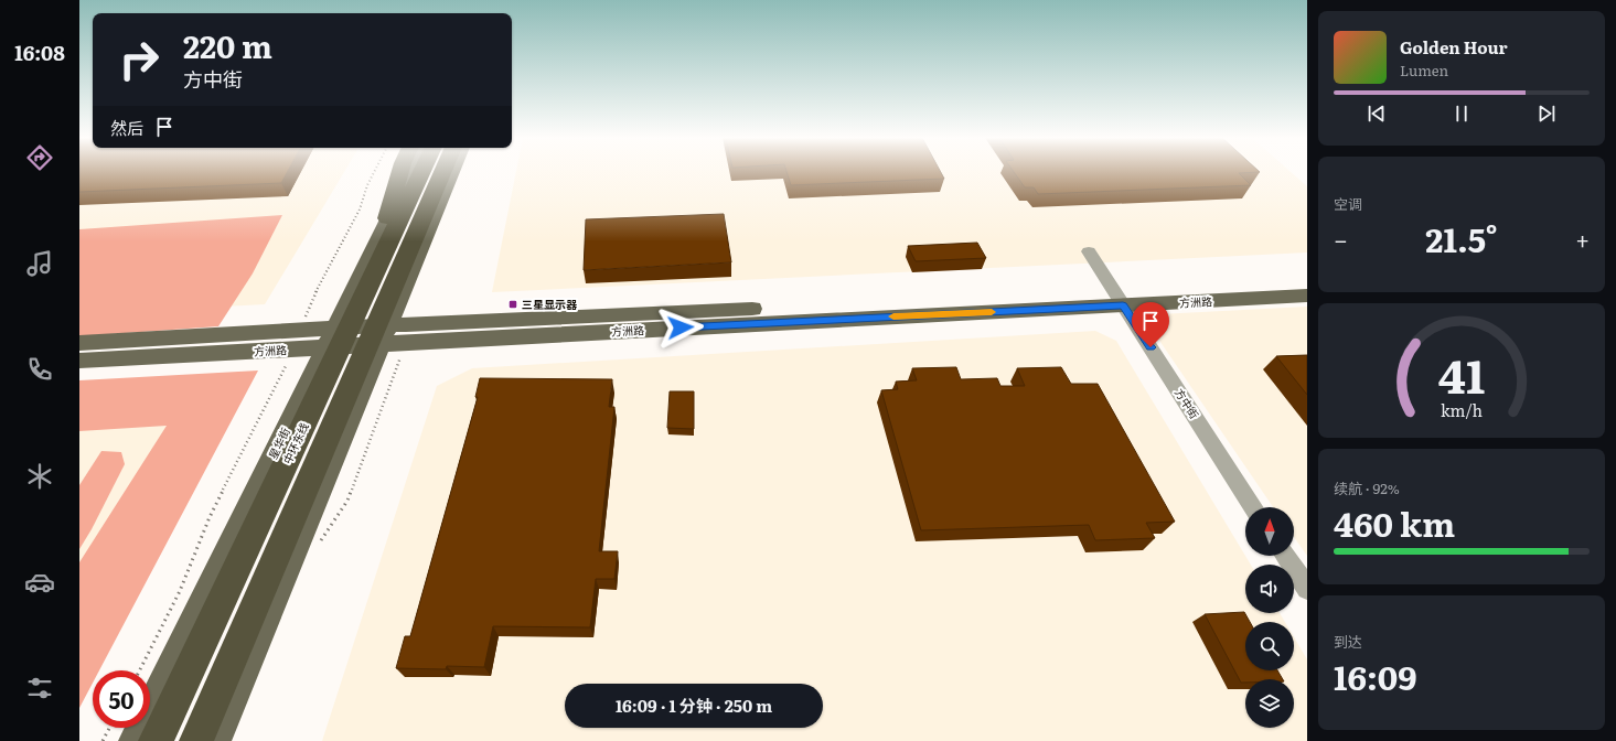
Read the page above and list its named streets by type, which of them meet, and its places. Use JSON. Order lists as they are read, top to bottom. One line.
{"streets":{"highway":["中环东线"],"main road":["方洲路","星华街"],"street":["方中街"]},"crossings":[["方洲路","方中街"],["方洲路","星华街"]],"places":{"transit":["三星显示器"]},"north":"top","page":{"tabs":"16:08","turn":["220 m","方中街"],"song":["Golden Hour","Lumen"],"then":"然后","tile":["空调",["续航 · 92%","460 km"],["到达","16:09"]],"heat":["−","21.5°","+"],"limit":"50","trip":"16:09 · 1 分钟 · 250 m","gauge":["41","km/h"]}}
